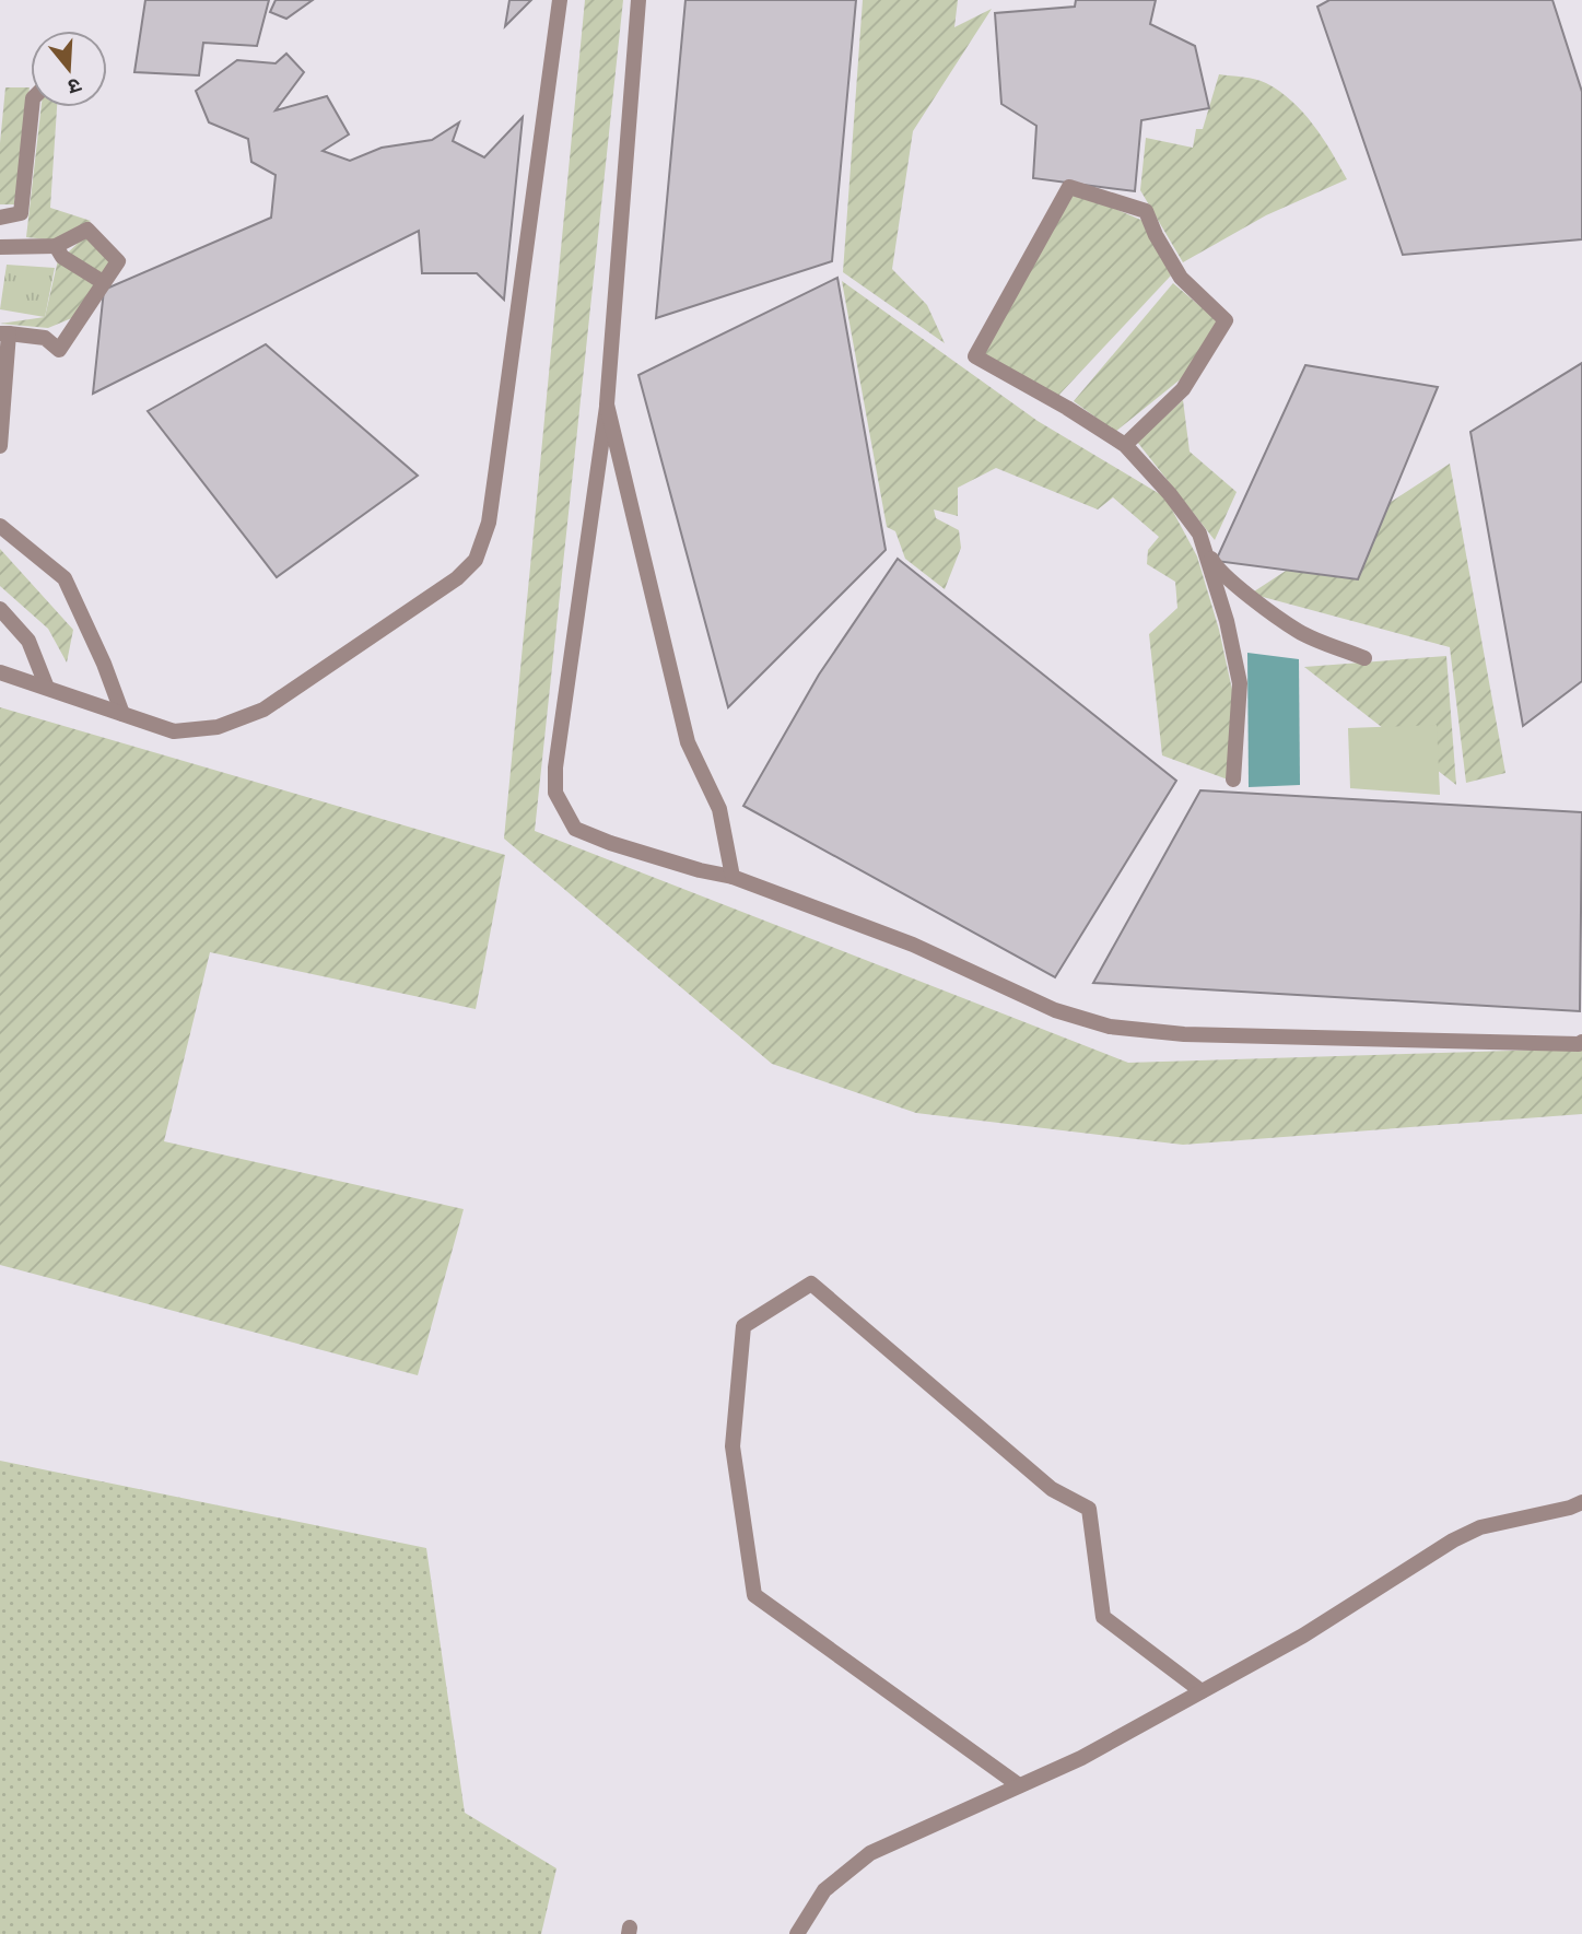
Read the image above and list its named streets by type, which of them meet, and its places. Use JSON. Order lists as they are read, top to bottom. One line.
{"north":"bottom"}
